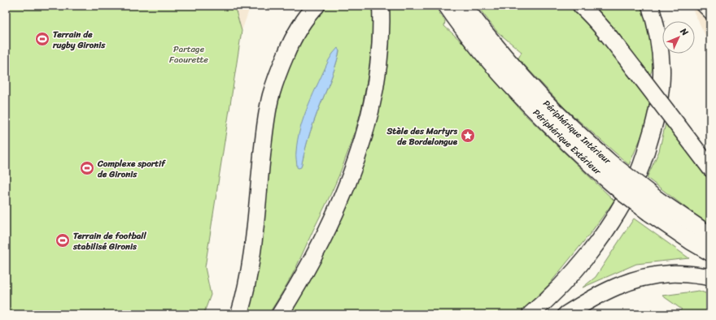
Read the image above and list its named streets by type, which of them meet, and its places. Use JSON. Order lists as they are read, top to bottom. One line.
{"streets":{"highway":["Périphérique Intérieur","Périphérique Extérieur"]},"crossings":[["Périphérique Intérieur","Périphérique Extérieur"]],"parks":["Partage Faourette"],"places":{"sports":["Terrain de rugby Gironis","Complexe sportif de Gironis","Terrain de football stabilisé Gironis"],"place":["Stèle des Martyrs de Bordelongue"]},"north":"top right"}
